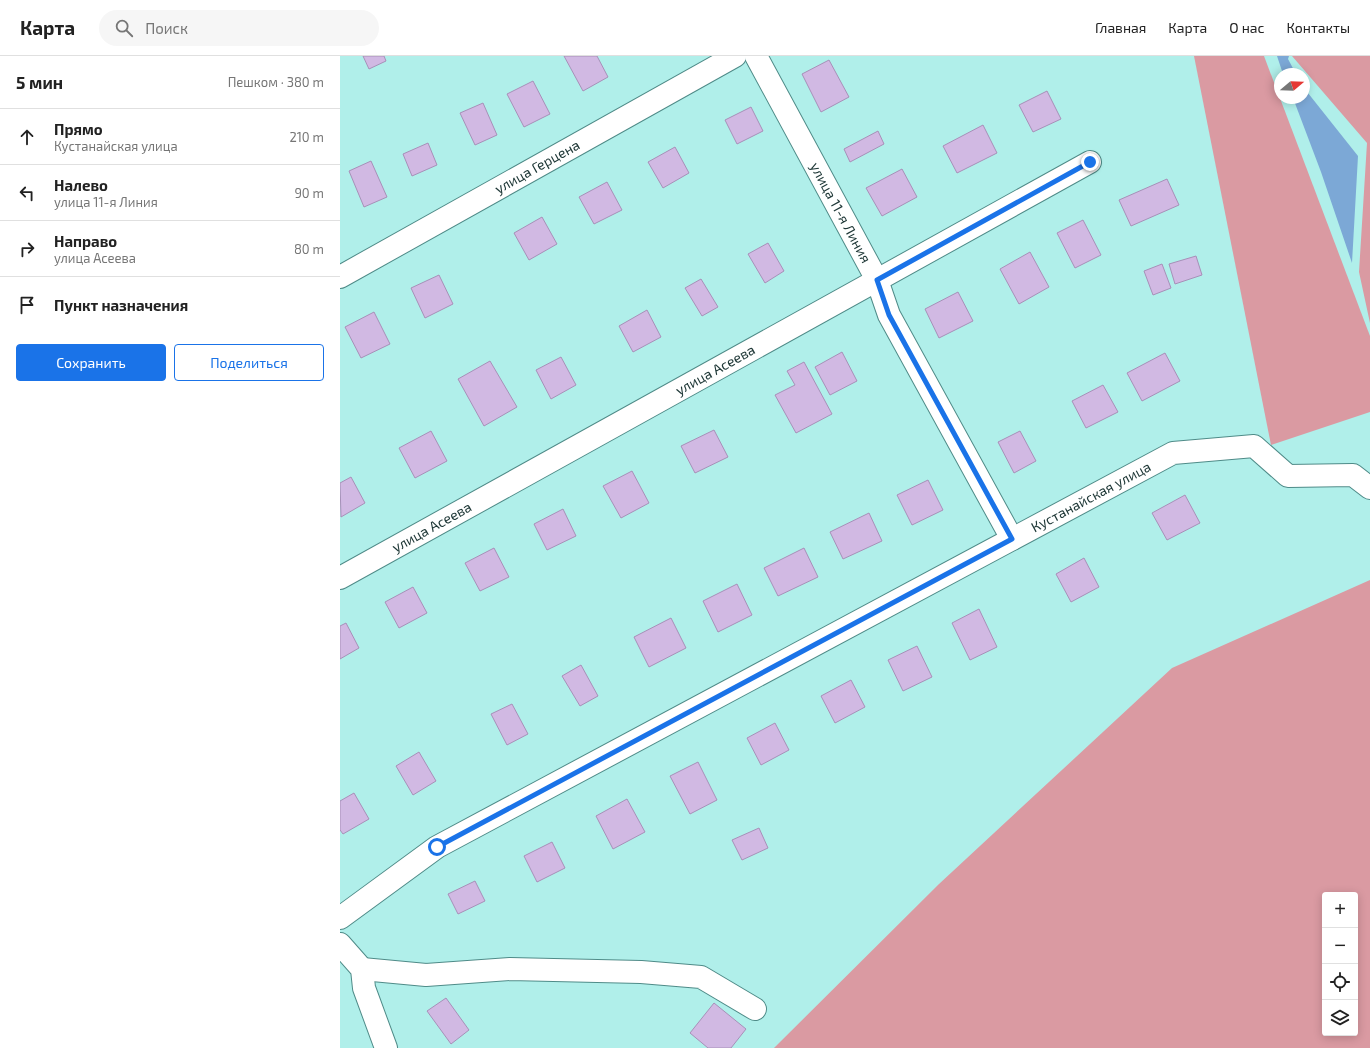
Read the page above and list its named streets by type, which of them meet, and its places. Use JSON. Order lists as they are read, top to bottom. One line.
{"streets":{"street":["улица Герцена","улица 11-я Линия","улица Асеева","Кустанайская улица"]},"crossings":[["улица 11-я Линия","улица Асеева"],["улица 11-я Линия","Кустанайская улица"]],"north":"right","page":{"header":"Карта","search":"Поиск","nav":["Главная","Карта","О нас","Контакты"],"heading":["5 мин","Пешком · 380 m"],"list":[["Прямо","Кустанайская улица","210 m"],["Налево","улица 11-я Линия","90 m"],["Направо","улица Асеева","80 m"],"Пункт назначения"],"buttons":["Сохранить","Поделиться"],"map_buttons":["+","−"]}}
